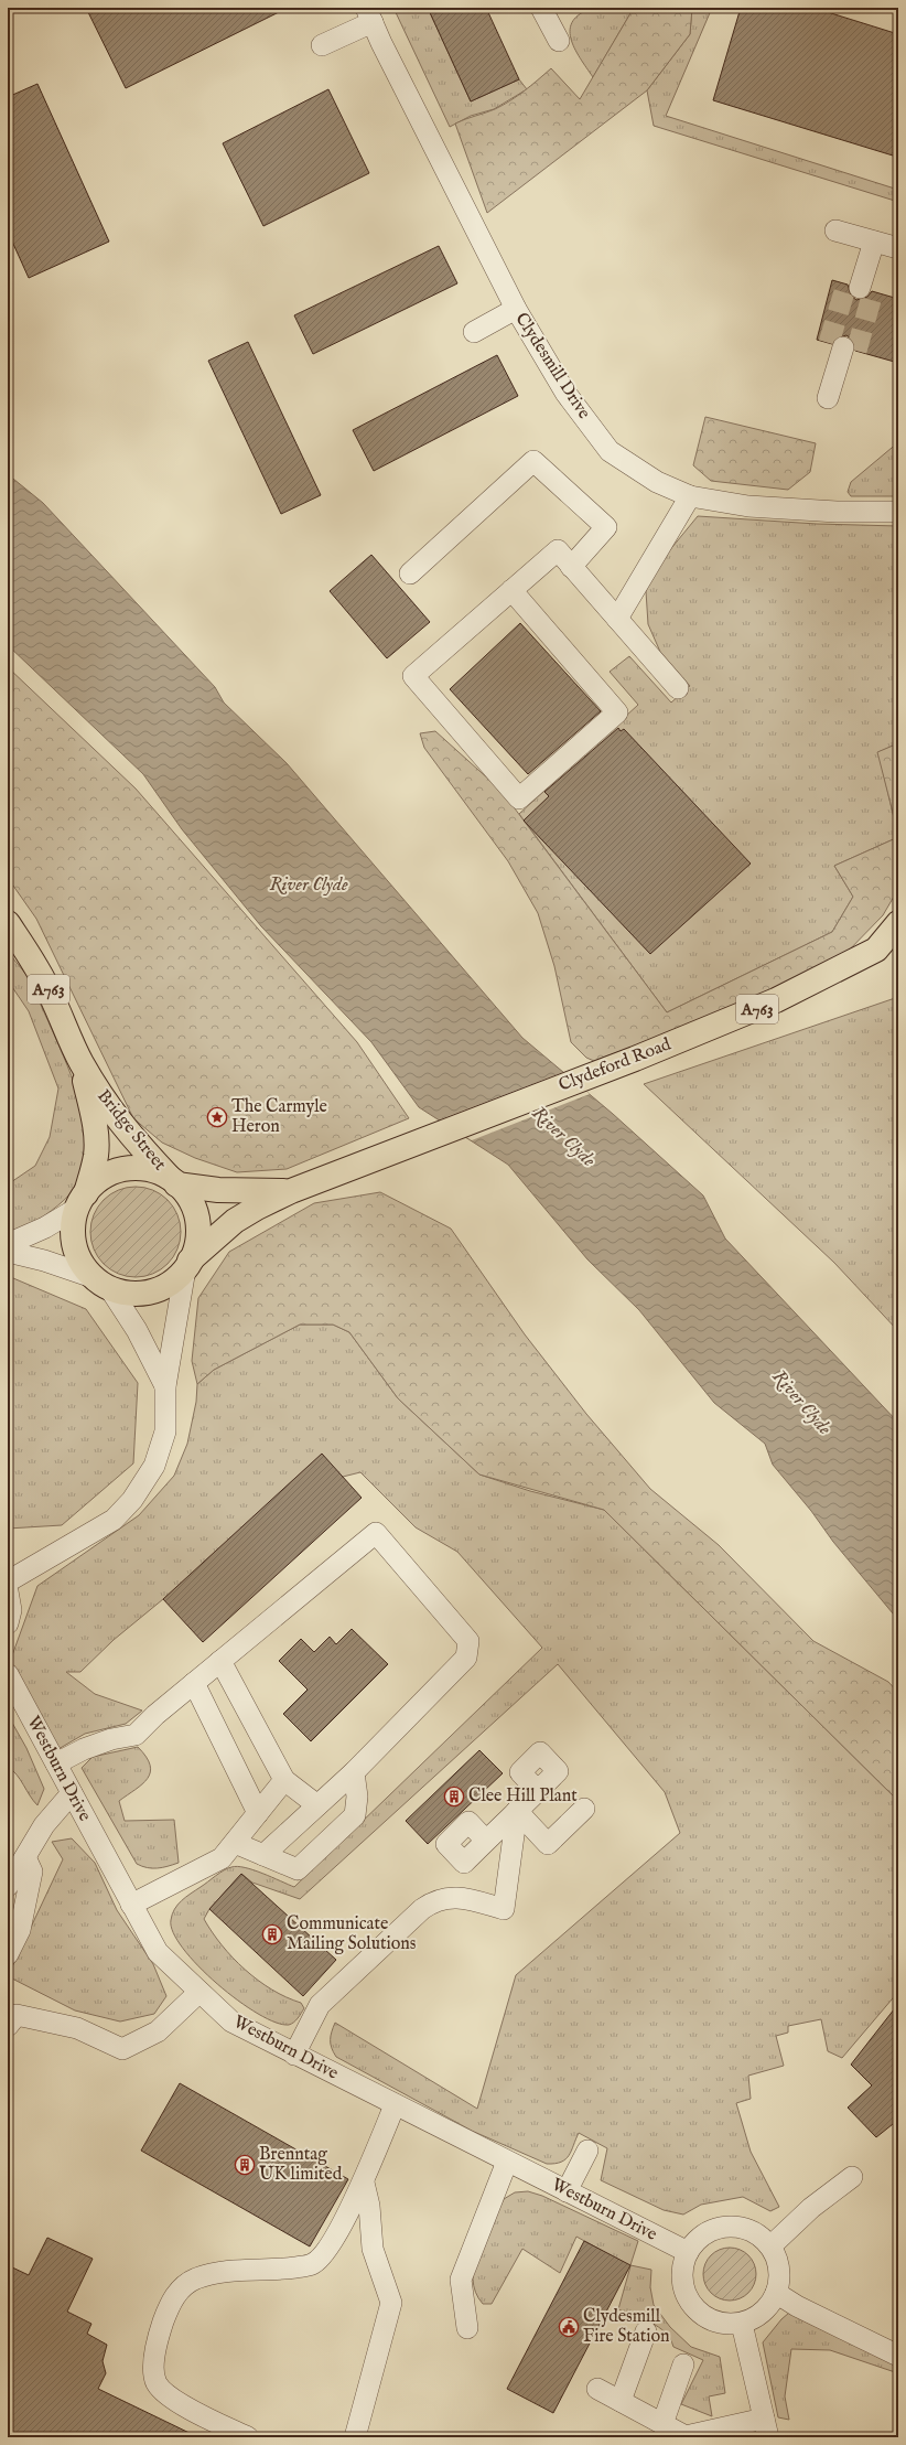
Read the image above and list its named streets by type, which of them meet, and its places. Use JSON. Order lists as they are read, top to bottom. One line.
{"streets":{"main road":["A763","Clydeford Road","Bridge Street"],"street":["Clydesmill Drive","Westburn Drive"]},"crossings":[["Clydeford Road","Bridge Street"]],"water":["River Clyde"],"places":{"place":["The Carmyle Heron"],"building":["Clee Hill Plant","Communicate Mailing Solutions","Brenntag UK limited"],"public building":["Clydesmill Fire Station"]}}
